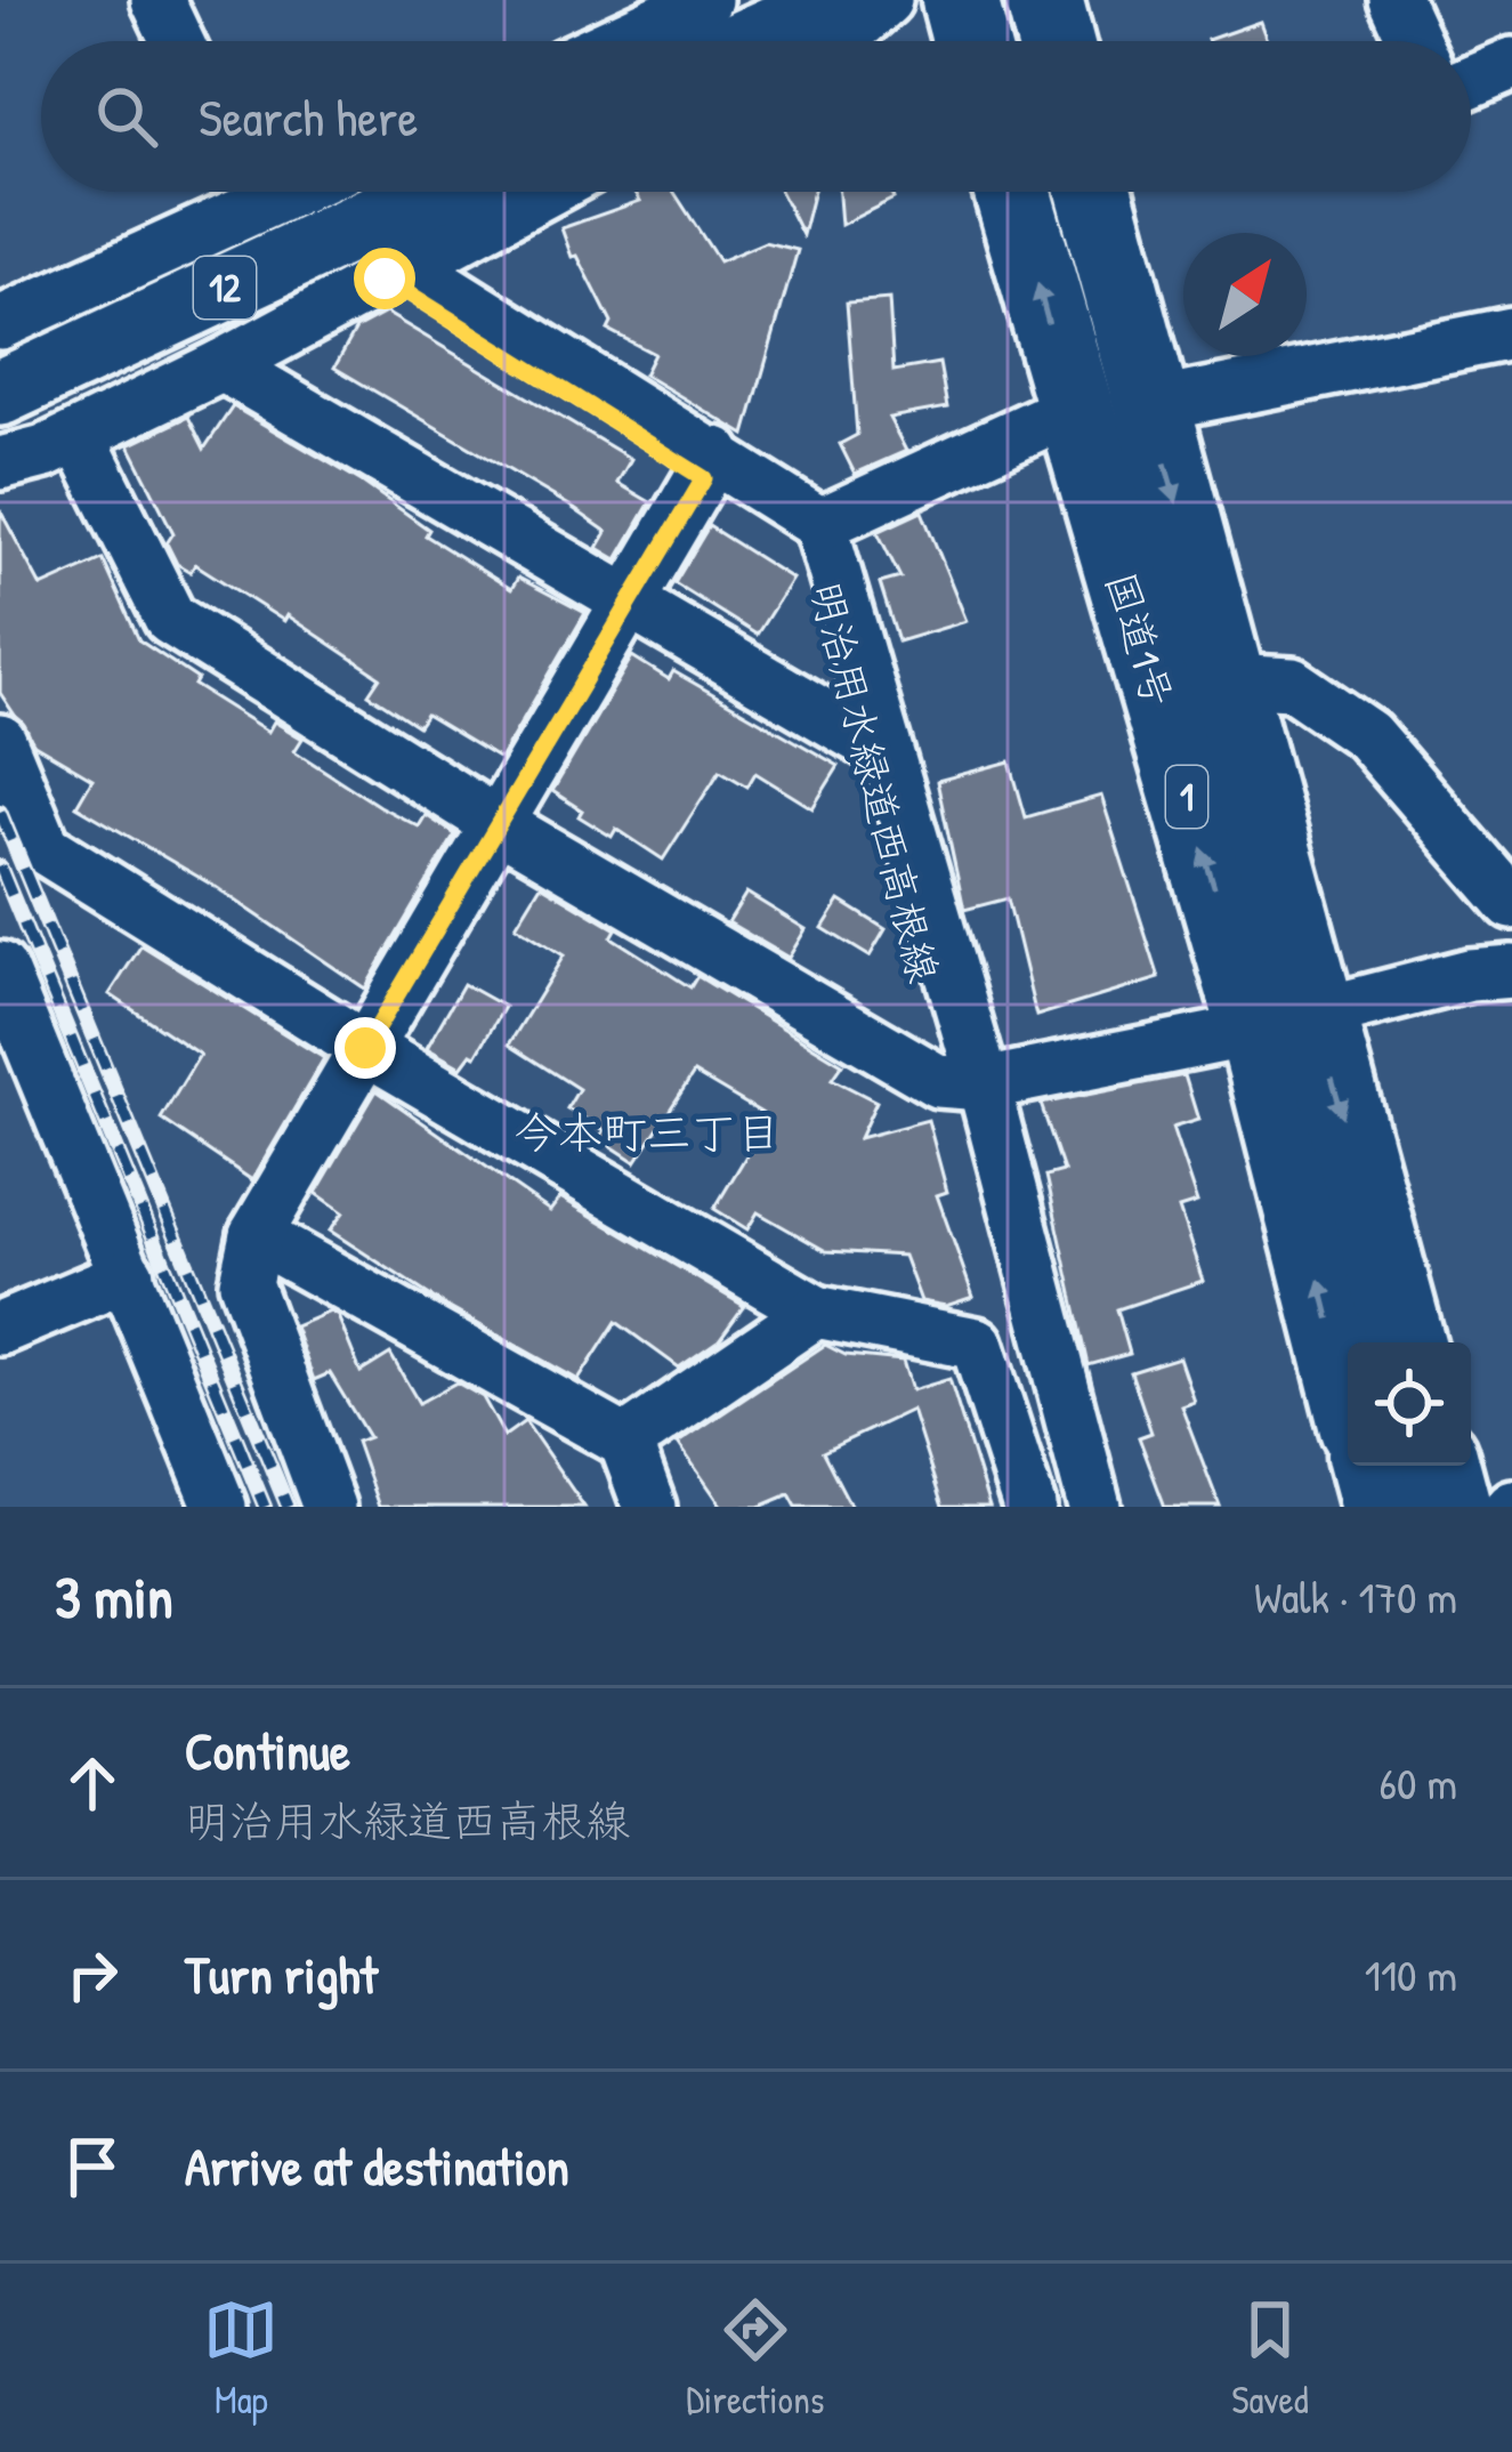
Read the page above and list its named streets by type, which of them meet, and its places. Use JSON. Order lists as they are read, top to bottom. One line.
{"streets":{"highway":["国道1号","1"],"main road":["12"],"street":["明治用水緑道西高根線"]},"districts":["今本町三丁目"],"north":"top right","page":{"search":"Search here","heading":["3 min","Walk · 170 m"],"list":[["Continue","明治用水緑道西高根線","60 m"],["Turn right","110 m"],"Arrive at destination"],"nav":["Map","Directions","Saved"]}}
